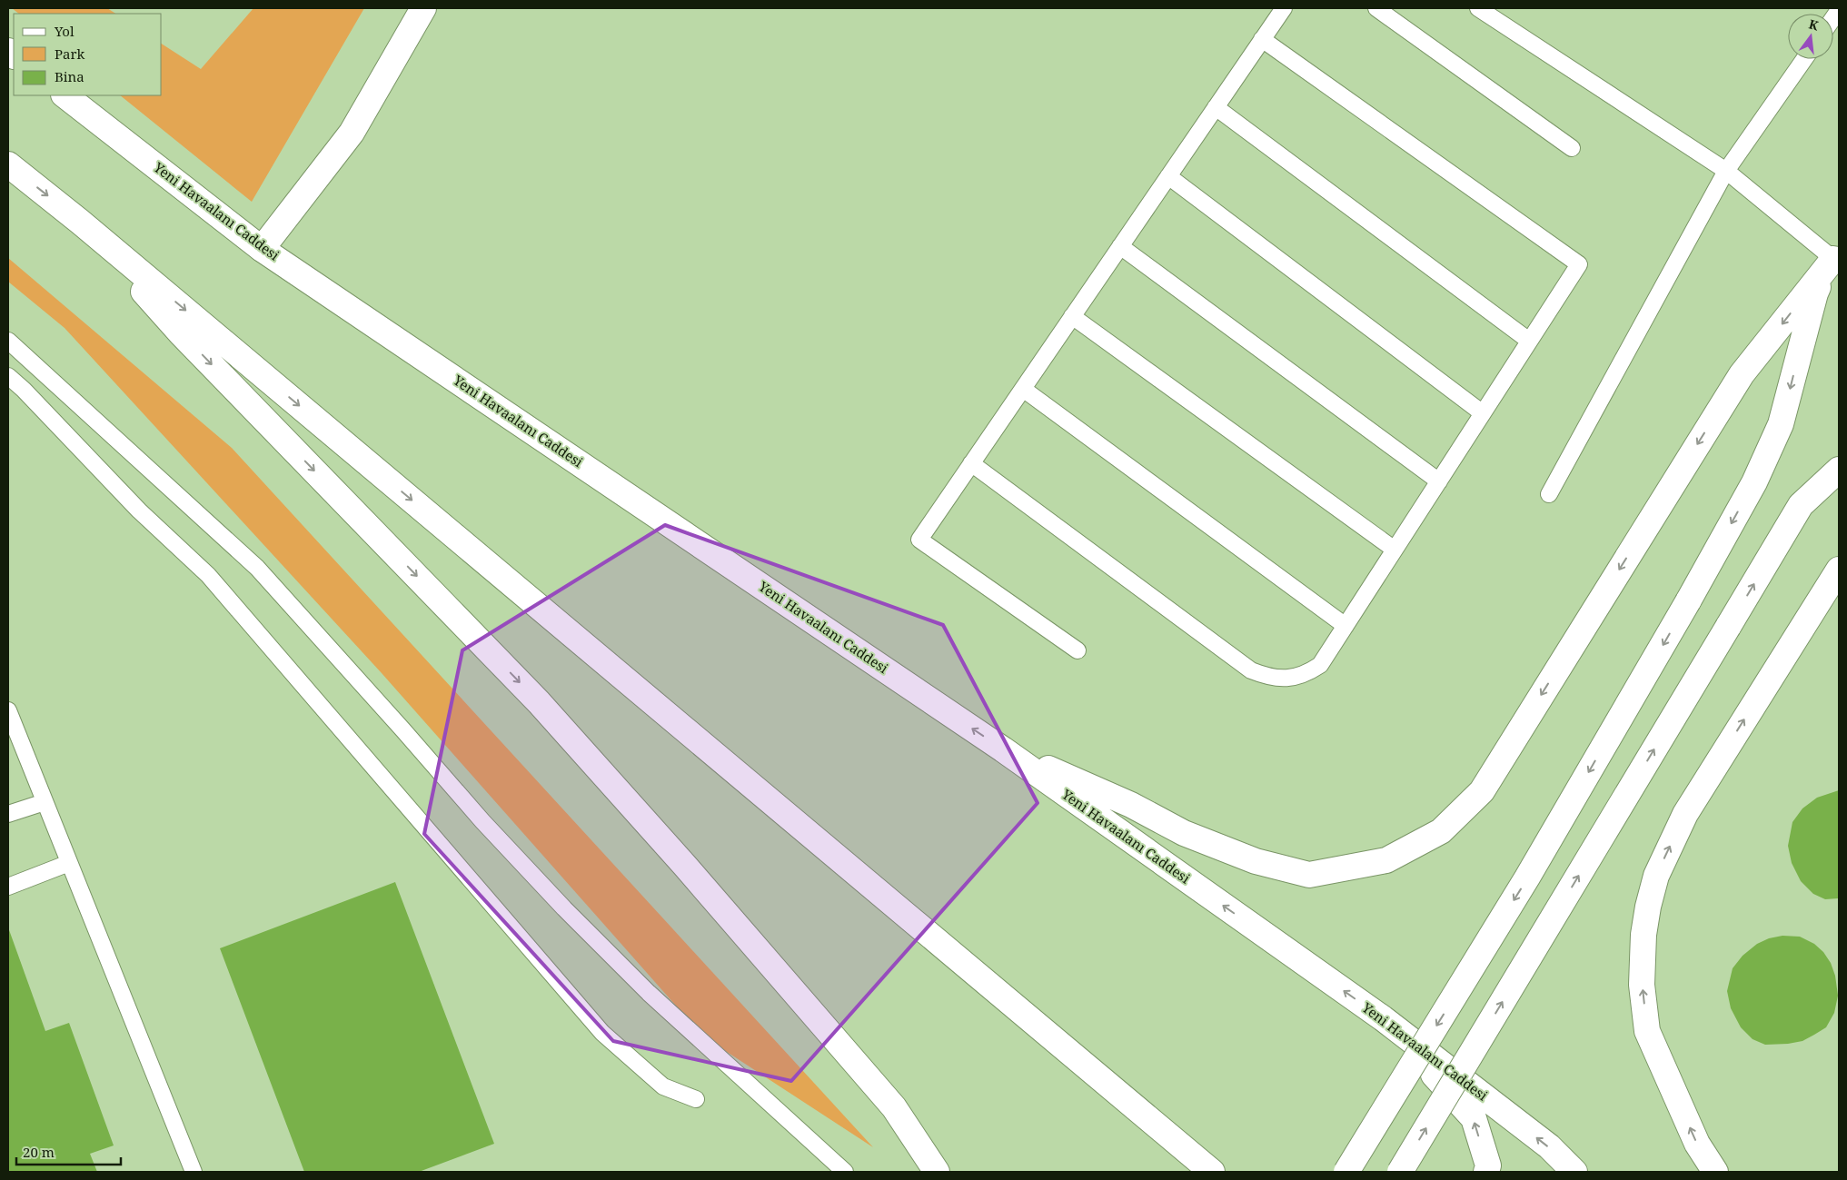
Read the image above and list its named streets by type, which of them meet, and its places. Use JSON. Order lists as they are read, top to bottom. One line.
{"streets":{"main road":["Yeni Havaalanı Caddesi"]},"legend":["Yol","Park","Bina"],"scale_bar":"20 m","north":"top"}
